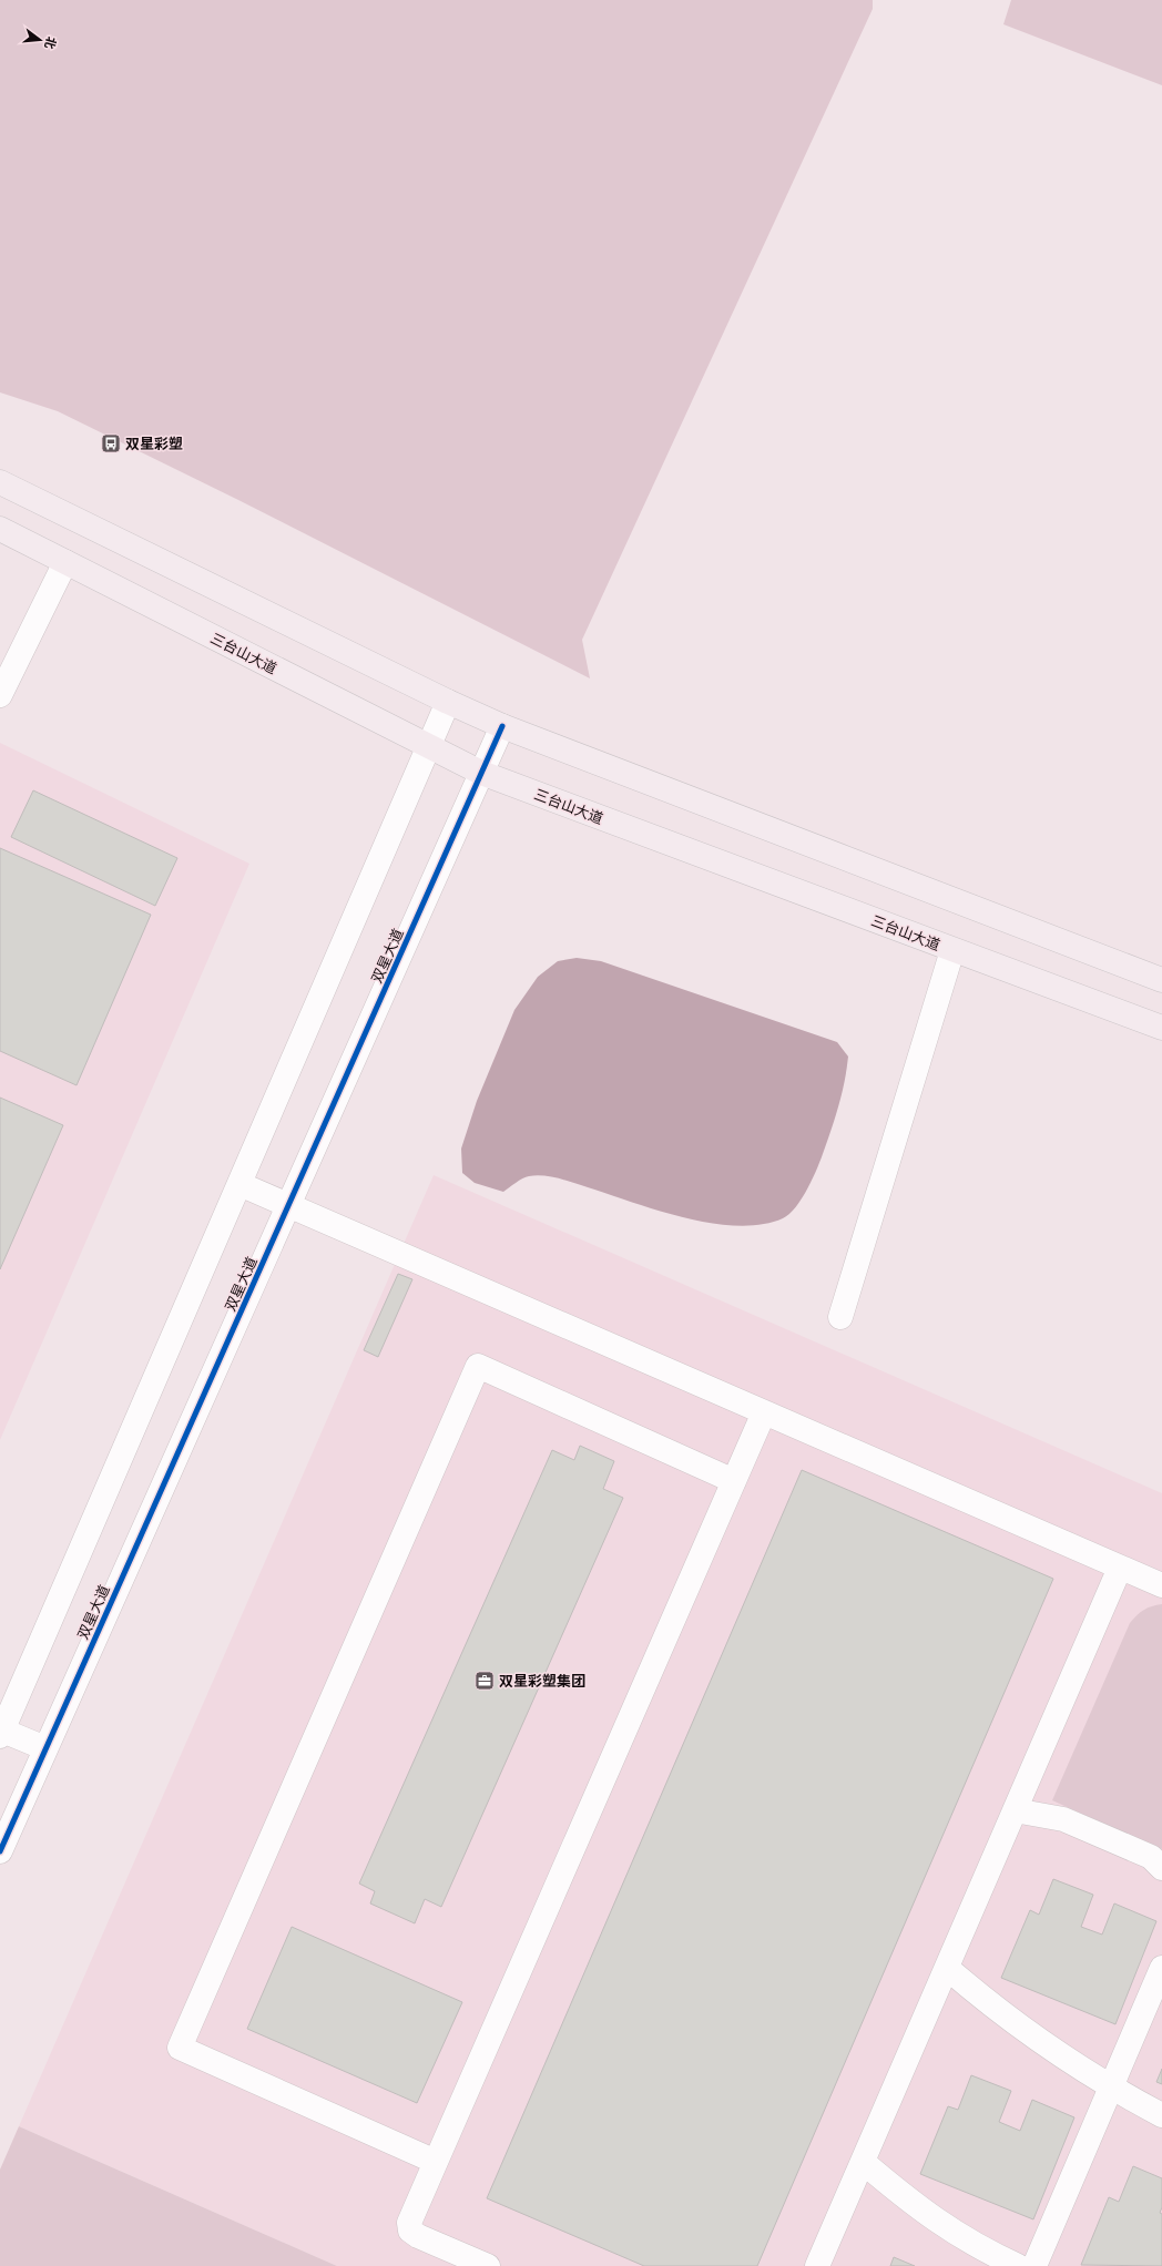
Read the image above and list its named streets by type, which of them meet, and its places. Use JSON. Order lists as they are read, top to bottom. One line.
{"streets":{"main road":["三台山大道"],"street":["双星大道"]},"crossings":[["三台山大道","双星大道"]],"places":{"bus stop":["双星彩塑"],"office":["双星彩塑集团"]},"north":"right"}
